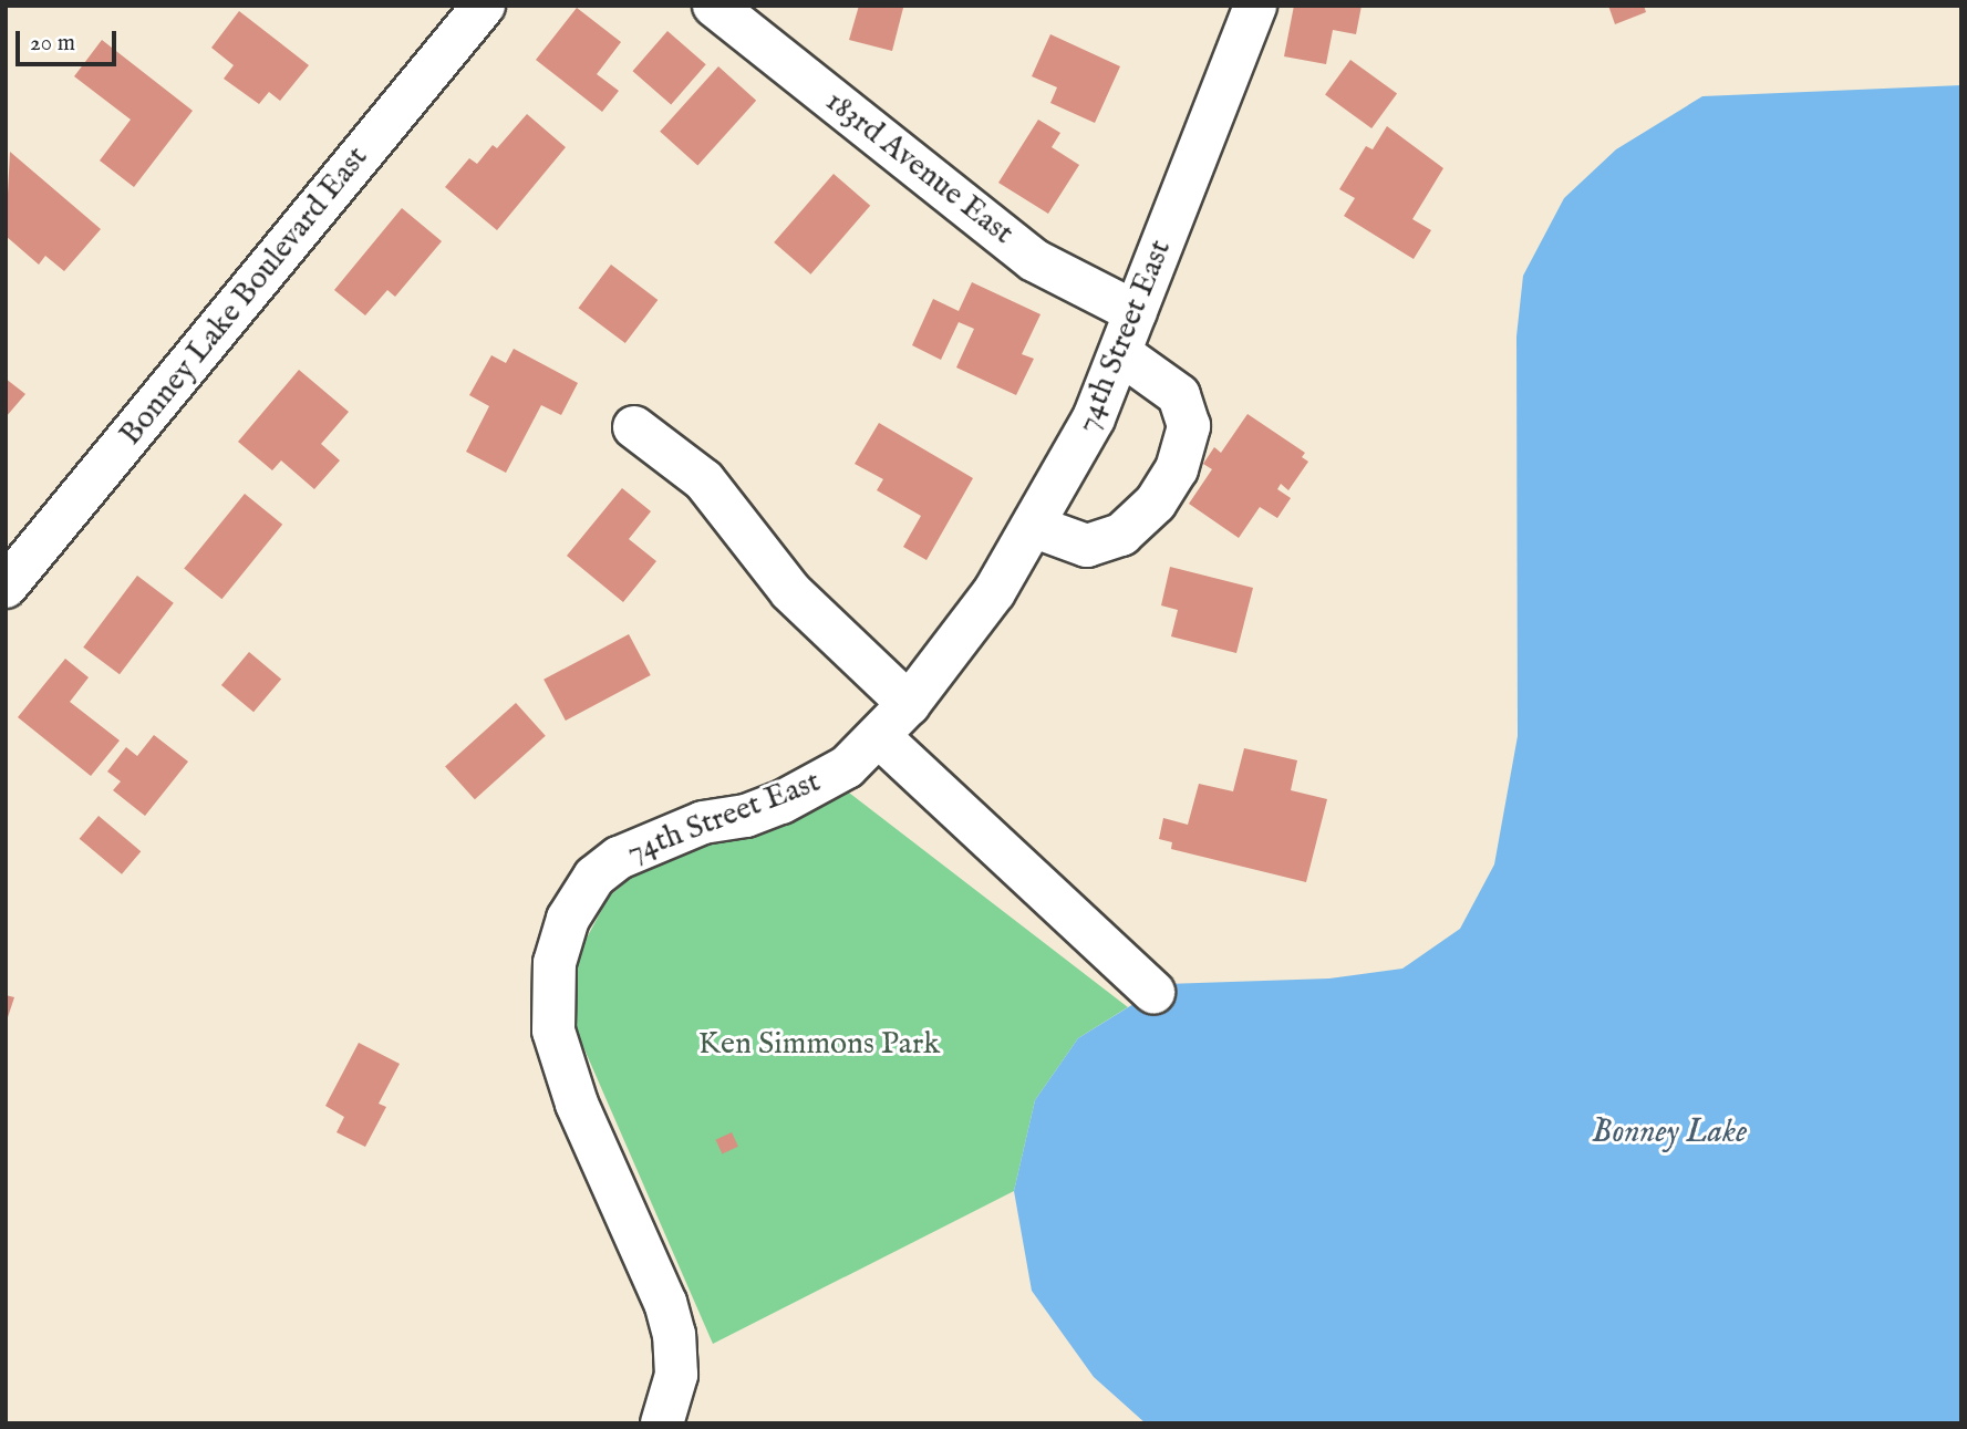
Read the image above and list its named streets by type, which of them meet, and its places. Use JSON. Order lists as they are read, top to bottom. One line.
{"streets":{"street":["183rd Avenue East","Bonney Lake Boulevard East","74th Street East"]},"crossings":[["183rd Avenue East","74th Street East"]],"water":["Bonney Lake"],"parks":["Ken Simmons Park"],"scale_bar":"20 m"}
